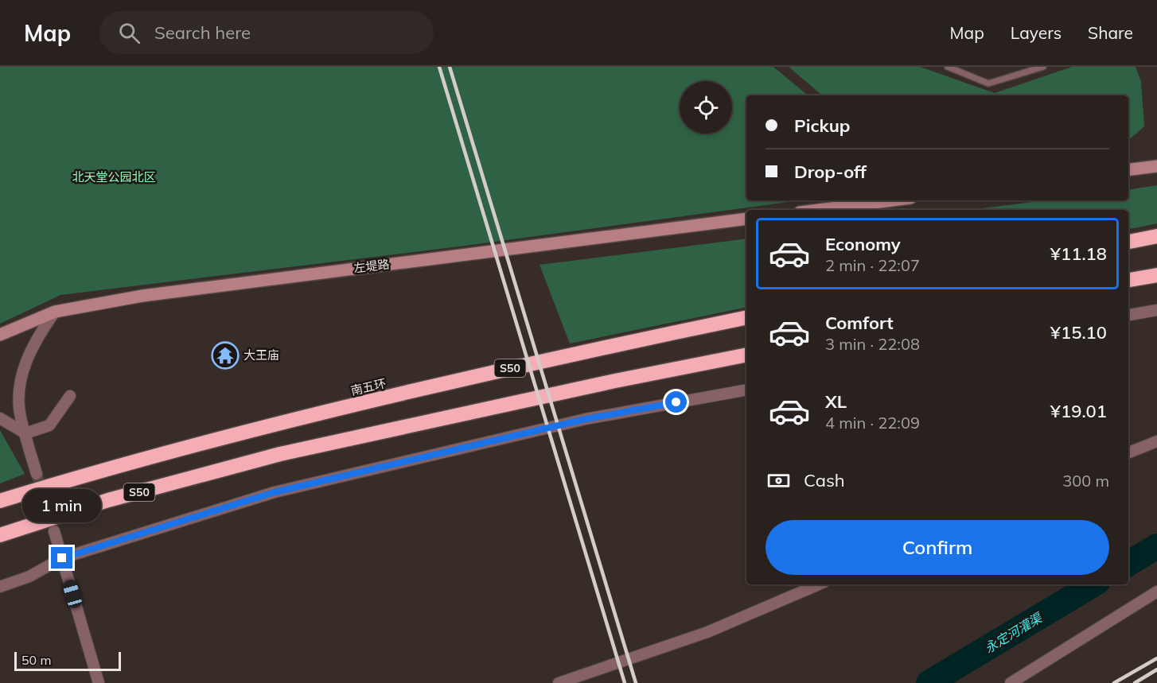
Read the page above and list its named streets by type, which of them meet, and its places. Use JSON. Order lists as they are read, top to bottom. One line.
{"streets":{"highway":["S50","南五环"],"main road":["左堤路"]},"water":["永定河灌渠"],"parks":["北天堂公园北区"],"places":{"temple":["大王庙"]},"scale_bar":"50 m","page":{"header":"Map","search":"Search here","nav":["Map","Layers","Share"],"banner":["Pickup","Drop-off"],"list":[{"name":"Economy","note":"2 min · 22:07","value":"¥11.18"},{"name":"Comfort","note":"3 min · 22:08","value":"¥15.10"},{"name":"XL","note":"4 min · 22:09","value":"¥19.01"}],"pay":["Cash","300 m"],"bubble":"1 min","buttons":"Confirm","scale":"50 m"}}
